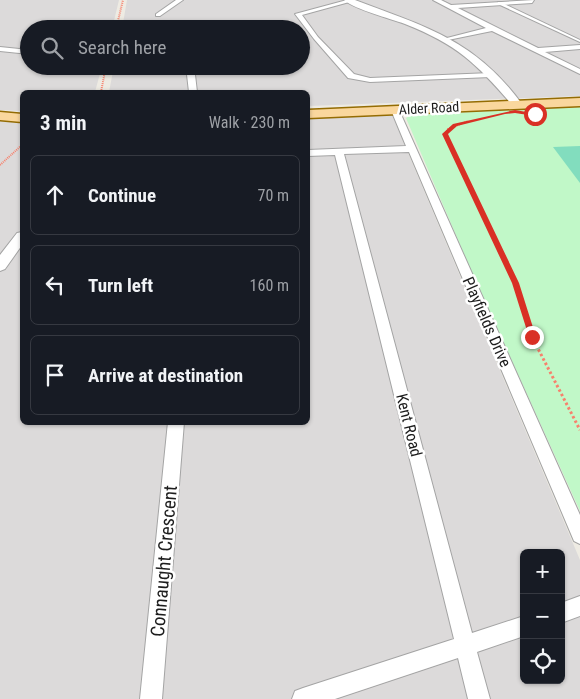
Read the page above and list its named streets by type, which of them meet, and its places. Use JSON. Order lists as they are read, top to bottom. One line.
{"streets":{"main road":["Alder Road"],"street":["Playfields Drive","Kent Road","Connaught Crescent"]},"crossings":[["Alder Road","Playfields Drive"]],"page":{"search":"Search here","heading":["3 min","Walk · 230 m"],"list":[["Continue","70 m"],["Turn left","160 m"],"Arrive at destination"],"map_buttons":["+","−"]}}
